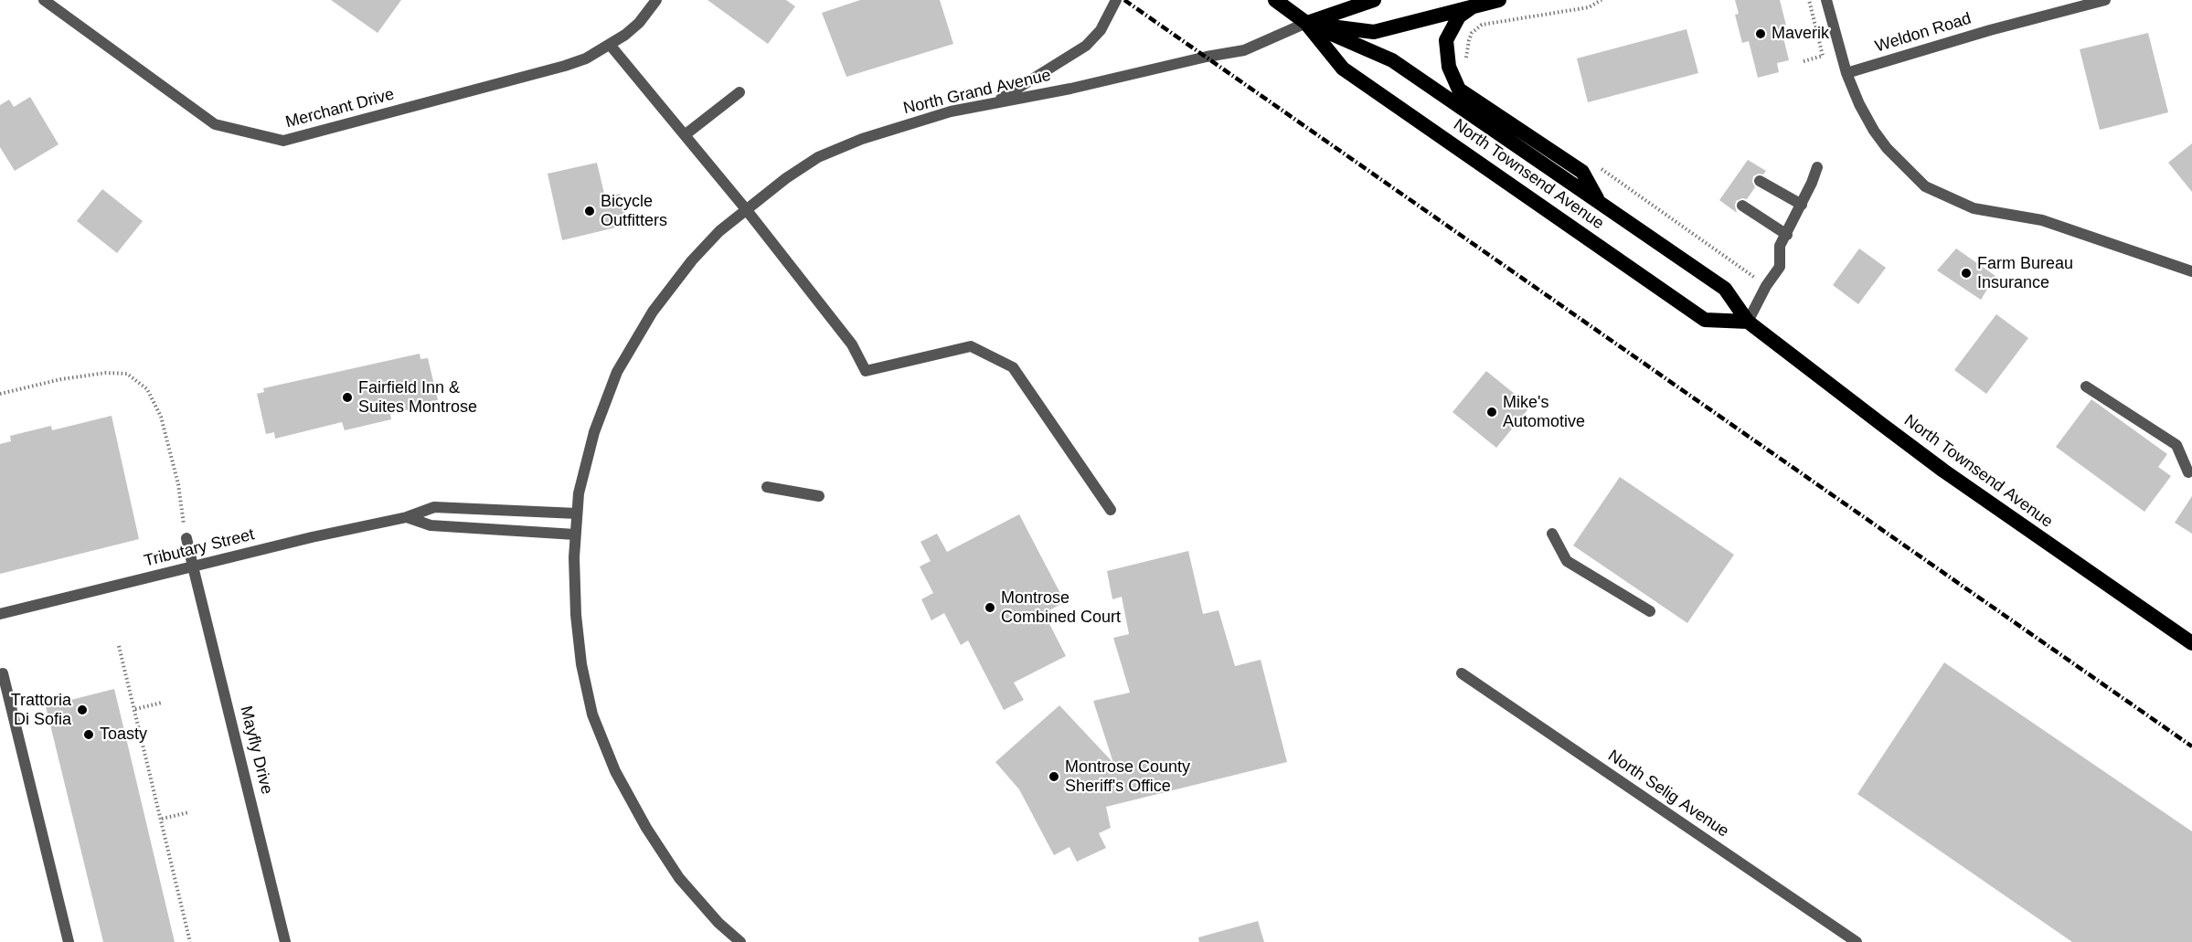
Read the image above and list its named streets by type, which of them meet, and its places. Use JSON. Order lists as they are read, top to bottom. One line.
{"streets":{"highway":["North Townsend Avenue"],"street":["Weldon Road","North Grand Avenue","Merchant Drive","Tributary Street","Mayfly Drive","North Selig Avenue"]},"crossings":[["North Grand Avenue","North Townsend Avenue"],["North Grand Avenue","Tributary Street"],["Tributary Street","Mayfly Drive"]],"places":["Maverik","Bicycle Outfitters","Farm Bureau Insurance","Fairfield Inn & Suites Montrose","Mike's Automotive","Montrose Combined Court","Trattoria Di Sofia","Toasty","Montrose County Sheriff's Office"]}
